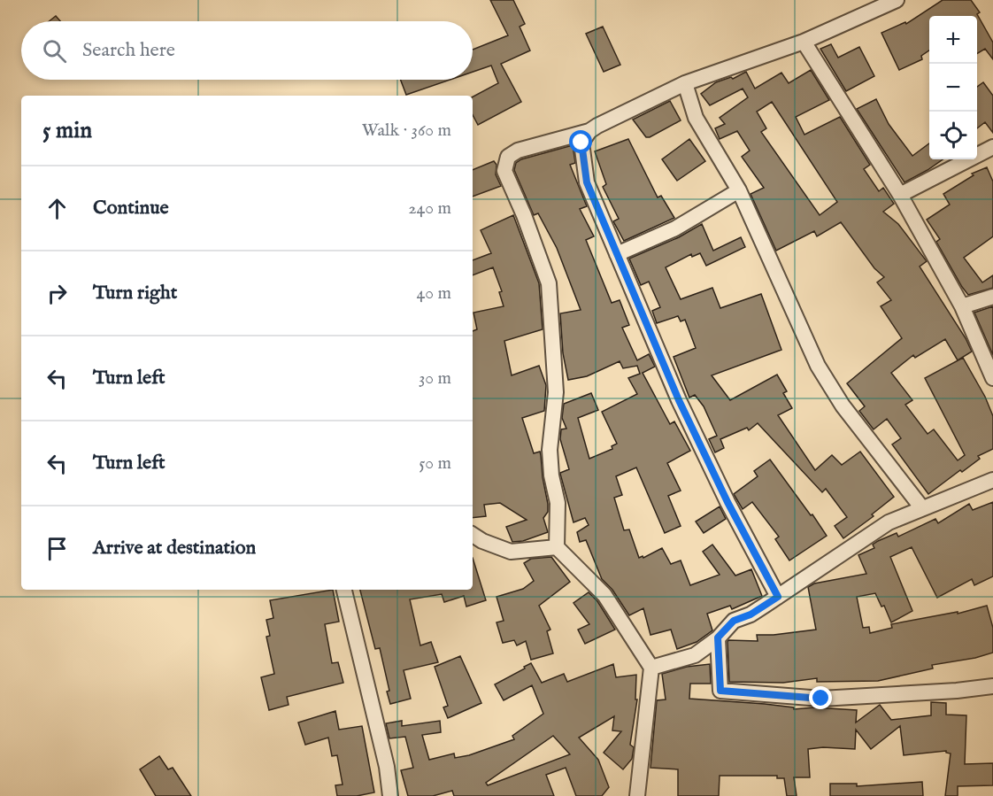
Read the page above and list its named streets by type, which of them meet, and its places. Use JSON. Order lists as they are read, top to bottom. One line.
{"page":{"map_buttons":["+","−"],"search":"Search here","heading":["5 min","Walk · 360 m"],"list":[["Continue","240 m"],["Turn right","40 m"],["Turn left","30 m"],["Turn left","50 m"],"Arrive at destination"]}}
